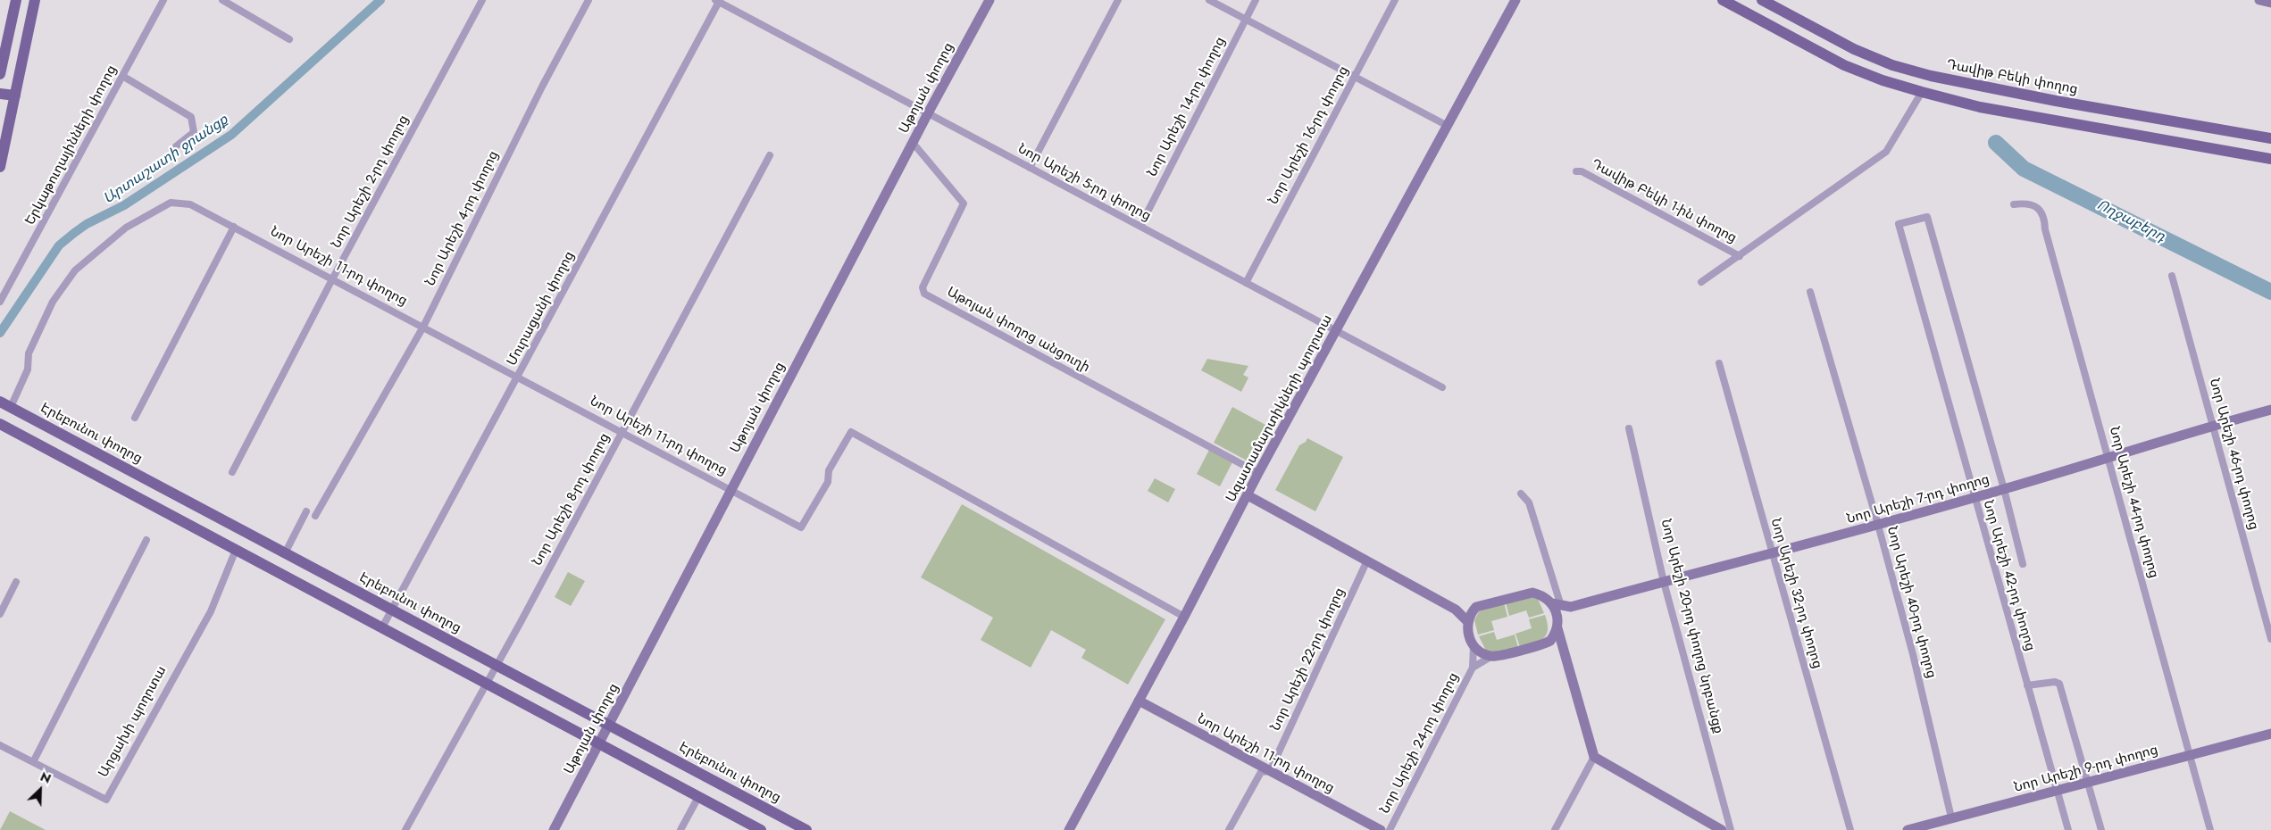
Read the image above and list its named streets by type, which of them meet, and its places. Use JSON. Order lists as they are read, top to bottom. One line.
{"streets":{"main road":["Դավիթ Բեկի փողոց","Էրեբունու փողոց"],"street":["Աթոյան փողոց","Նոր Արեշի 14-րդ փողոց","Նոր Արեշի 16-րդ փողոց","Երկաթուղայինների փողոց","Նոր Արեշի 2-րդ փողոց","Նոր Արեշի 5-րդ փողոց","Դավիթ Բեկի 1-ին փողոց","Նոր Արեշի 4-րդ փողոց","Նոր Արեշի 11-րդ փողոց","Մուրացանի փողոց","Աթոյան փողոց անցուղի","Ազատամարտիկների պողոտա","Նոր Արեշի 46-րդ փողոց","Նոր Արեշի 8-րդ փողոց","Նոր Արեշի 7-րդ փողոց","Նոր Արեշի 44-րդ փողոց","Նոր Արեշի 42-րդ փողոց","Նոր Արեշի 32-րդ փողոց","Նոր Արեշի 40-րդ փողոց","Նոր Արեշի 20-րդ փողոց նրբանցք","Նոր Արեշի 22-րդ փողոց","Արցախի պողոտա","Նոր Արեշի 24-րդ փողոց","Նոր Արեշի 9-րդ փողոց"]},"crossings":[["Աթոյան փողոց","Նոր Արեշի 5-րդ փողոց"],["Աթոյան փողոց","Նոր Արեշի 11-րդ փողոց"],["Աթոյան փողոց","Աթոյան փողոց անցուղի"],["Աթոյան փողոց","Էրեբունու փողոց"],["Նոր Արեշի 14-րդ փողոց","Նոր Արեշի 5-րդ փողոց"],["Նոր Արեշի 16-րդ փողոց","Նոր Արեշի 5-րդ փողոց"],["Նոր Արեշի 2-րդ փողոց","Նոր Արեշի 11-րդ փողոց"],["Նոր Արեշի 5-րդ փողոց","Մուրացանի փողոց"],["Նոր Արեշի 5-րդ փողոց","Ազատամարտիկների պողոտա"],["Նոր Արեշի 4-րդ փողոց","Նոր Արեշի 11-րդ փողոց"],["Նոր Արեշի 11-րդ փողոց","Մուրացանի փողոց"],["Նոր Արեշի 11-րդ փողոց","Ազատամարտիկների պողոտա"],["Նոր Արեշի 11-րդ փողոց","Էրեբունու փողոց"],["Նոր Արեշի 11-րդ փողոց","Նոր Արեշի 8-րդ փողոց"],["Նոր Արեշի 11-րդ փողոց","Նոր Արեշի 22-րդ փողոց"],["Մուրացանի փողոց","Էրեբունու փողոց"],["Աթոյան փողոց անցուղի","Ազատամարտիկների պողոտա"],["Էրեբունու փողոց","Նոր Արեշի 8-րդ փողոց"],["Նոր Արեշի 46-րդ փողոց","Նոր Արեշի 7-րդ փողոց"],["Նոր Արեշի 7-րդ փողոց","Նոր Արեշի 44-րդ փողոց"],["Նոր Արեշի 7-րդ փողոց","Նոր Արեշի 42-րդ փողոց"],["Նոր Արեշի 7-րդ փողոց","Նոր Արեշի 32-րդ փողոց"],["Նոր Արեշի 7-րդ փողոց","Նոր Արեշի 40-րդ փողոց"],["Նոր Արեշի 7-րդ փողոց","Նոր Արեշի 20-րդ փողոց նրբանցք"],["Նոր Արեշի 44-րդ փողոց","Նոր Արեշի 9-րդ փողոց"],["Նոր Արեշի 42-րդ փողոց","Նոր Արեշի 9-րդ փողոց"],["Նոր Արեշի 40-րդ փողոց","Նոր Արեշի 9-րդ փողոց"]],"water":["Արտաշատի ջրանցք","Ողջաբերդ"],"north":"top right"}
